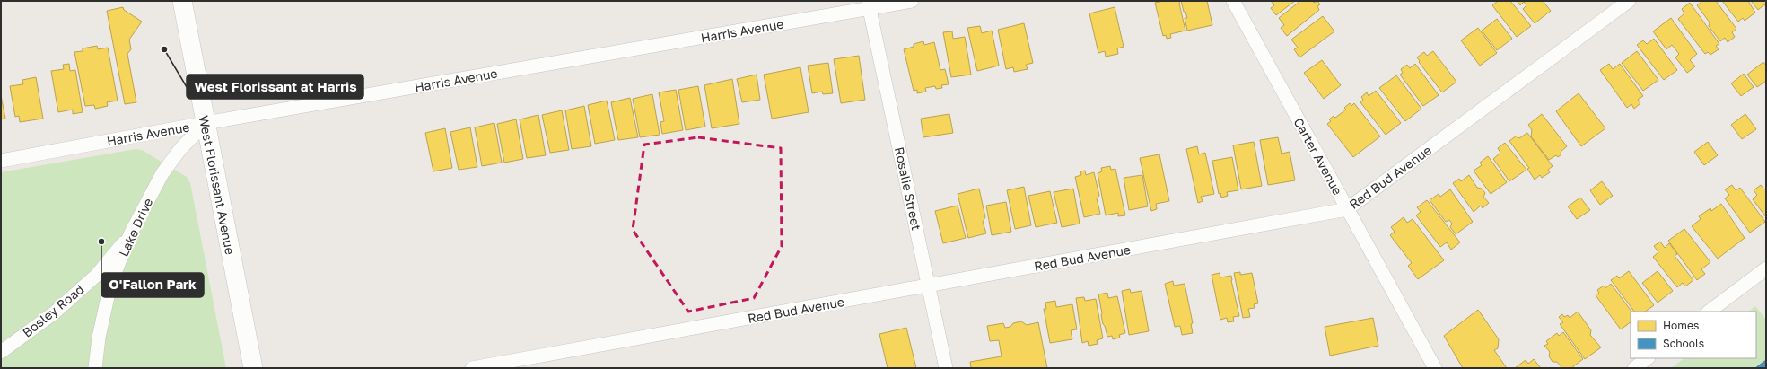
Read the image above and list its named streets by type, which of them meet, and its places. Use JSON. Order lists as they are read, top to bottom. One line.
{"streets":{"main road":["West Florissant Avenue"],"street":["Harris Avenue","Carter Avenue","Red Bud Avenue","Rosalie Street","Lake Drive","Bosley Road"]},"crossings":[["Harris Avenue","West Florissant Avenue"],["Harris Avenue","Rosalie Street"],["Harris Avenue","Lake Drive"],["Carter Avenue","Red Bud Avenue"],["Red Bud Avenue","Rosalie Street"],["West Florissant Avenue","Lake Drive"],["Lake Drive","Bosley Road"]],"places":["West Florissant at Harris","O'Fallon Park"],"legend":["Homes","Schools"]}
